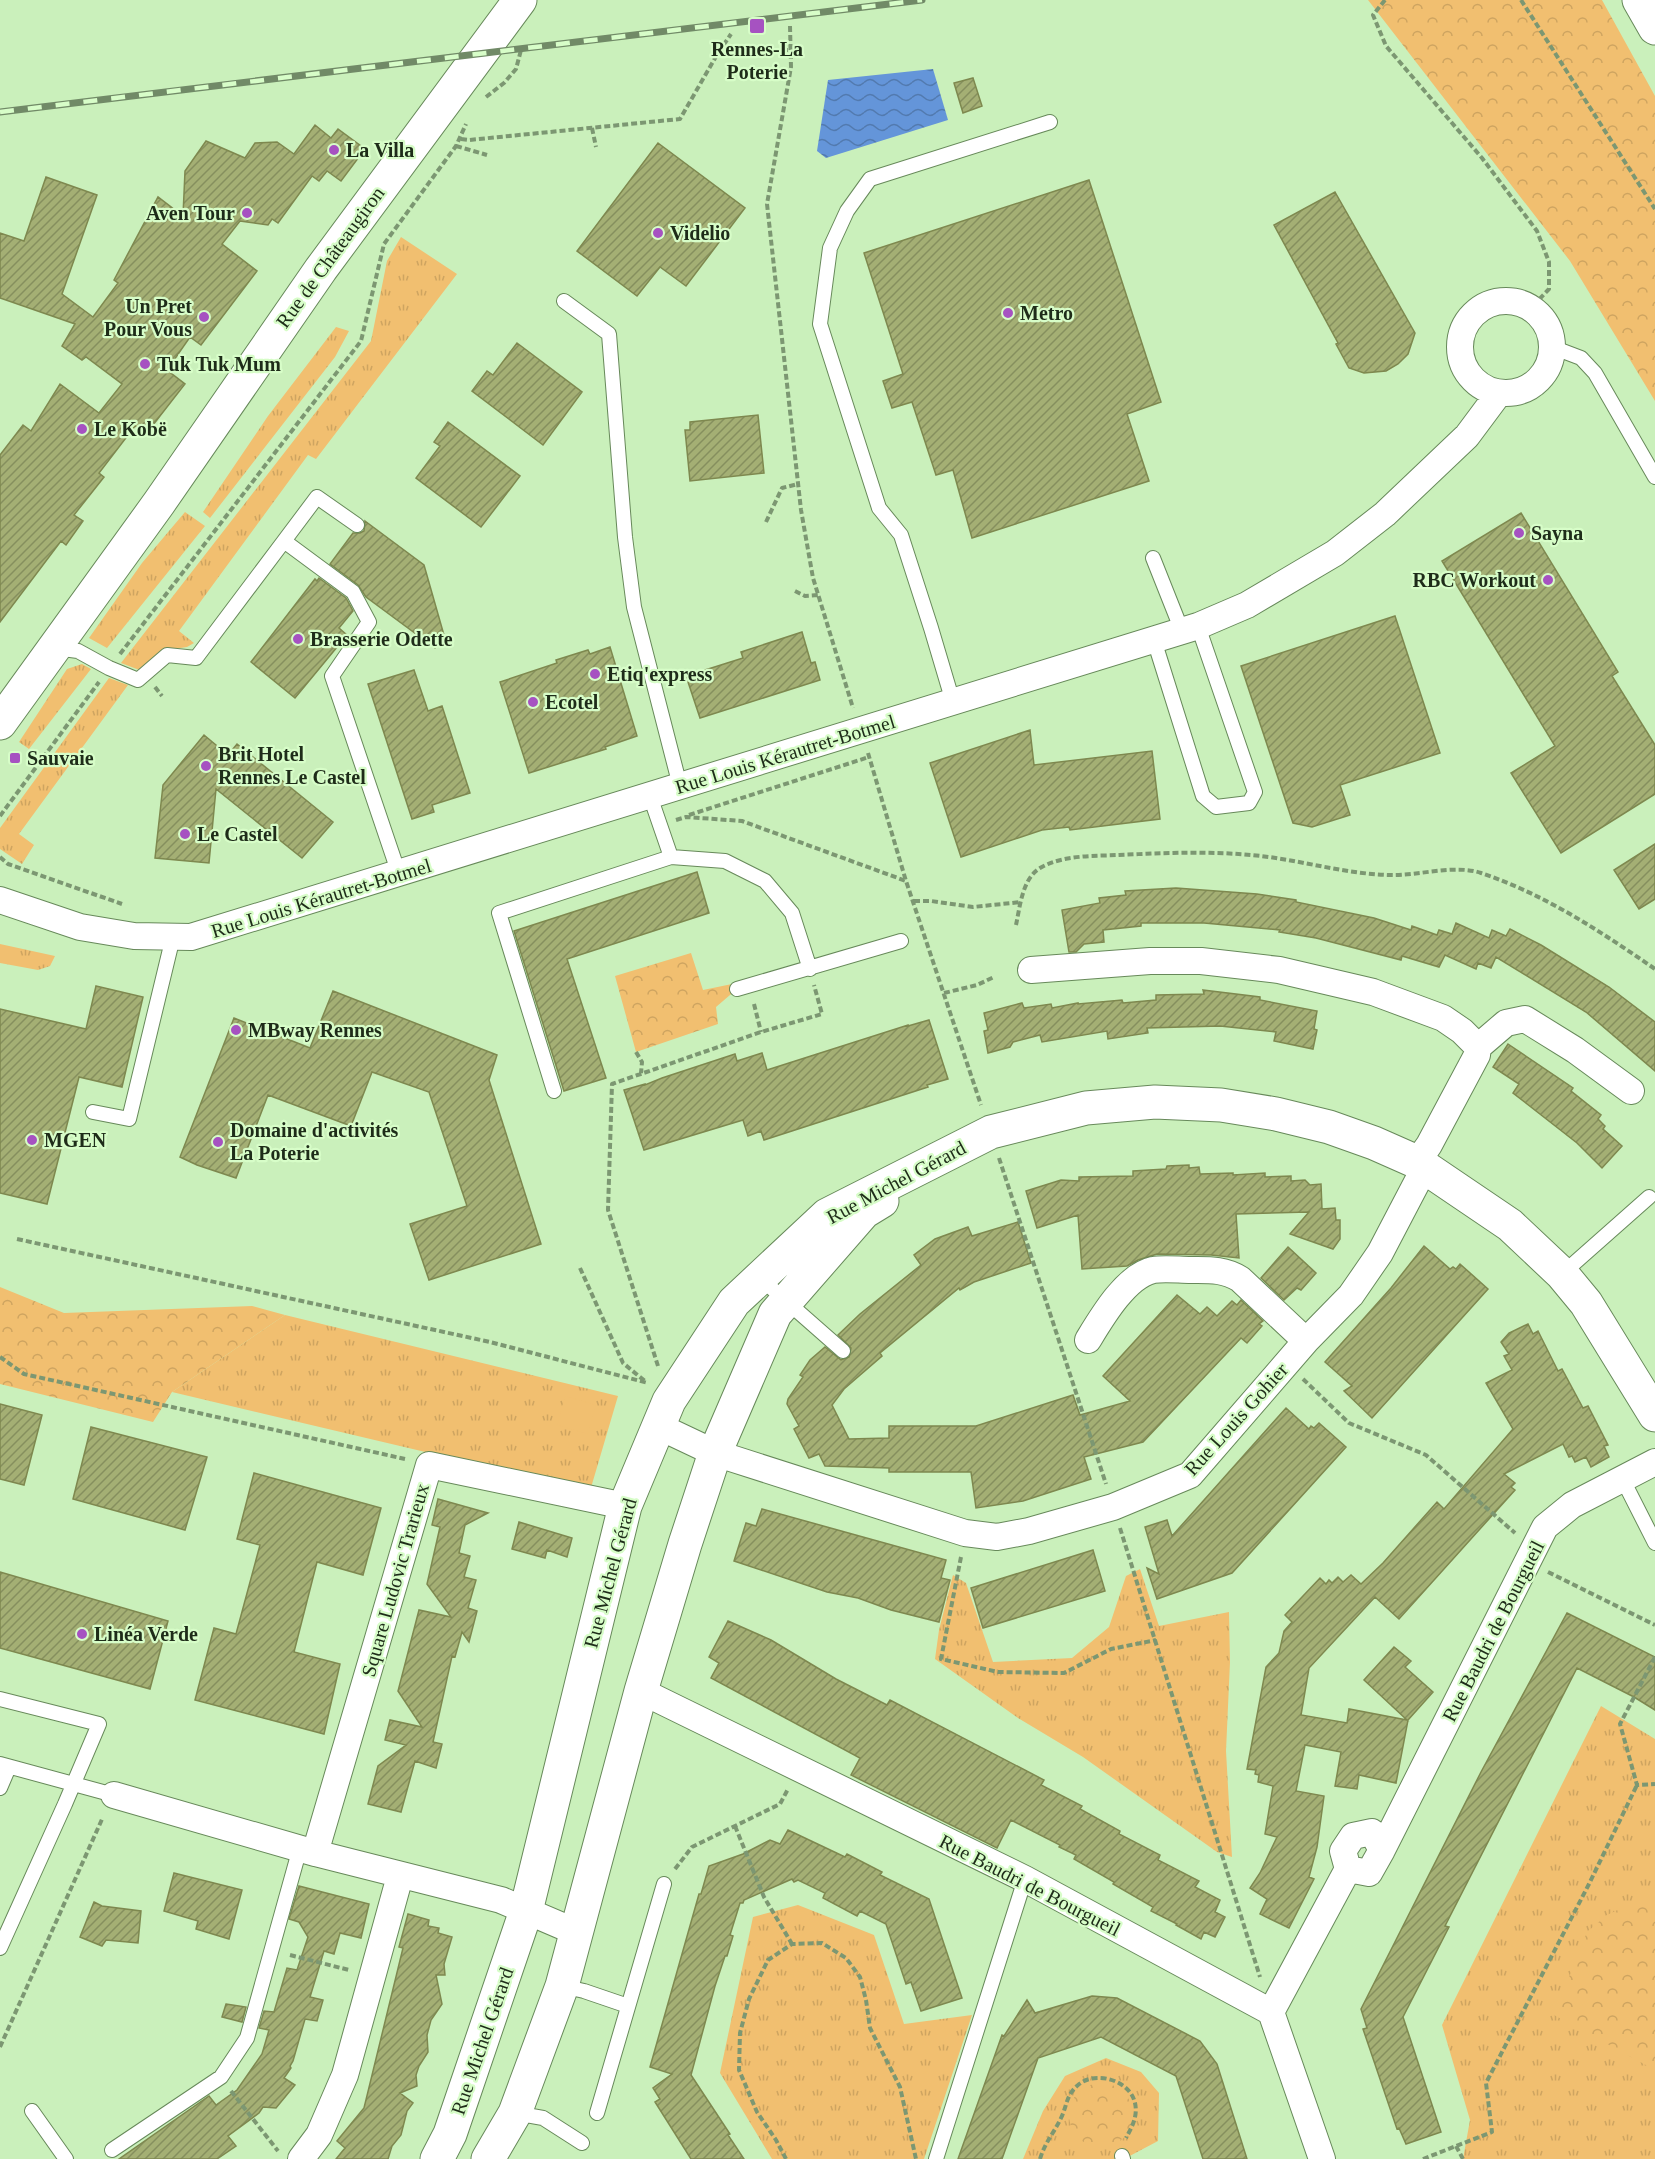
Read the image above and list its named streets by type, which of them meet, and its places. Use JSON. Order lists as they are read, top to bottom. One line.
{"streets":{"main road":["Rue de Châteaugiron","Rue Michel Gérard"],"street":["Rue Louis Kérautret-Botmel","Rue Louis Gohier","Square Ludovic Trarieux","Rue Baudri de Bourgueil"]},"crossings":[["Rue Michel Gérard","Rue Louis Gohier"],["Rue Michel Gérard","Square Ludovic Trarieux"],["Rue Michel Gérard","Rue Baudri de Bourgueil"]],"places":{"transit":["Rennes-La Poterie","Sauvaie"],"other":["La Villa","Aven Tour","Videlio","Metro","Un Pret Pour Vous","Tuk Tuk Mum","Le Kobë","Sayna","RBC Workout","Brasserie Odette","Etiq'express","Ecotel","Brit Hotel Rennes Le Castel","Le Castel","MBway Rennes","MGEN","Domaine d'activités La Poterie","Linéa Verde"]}}
